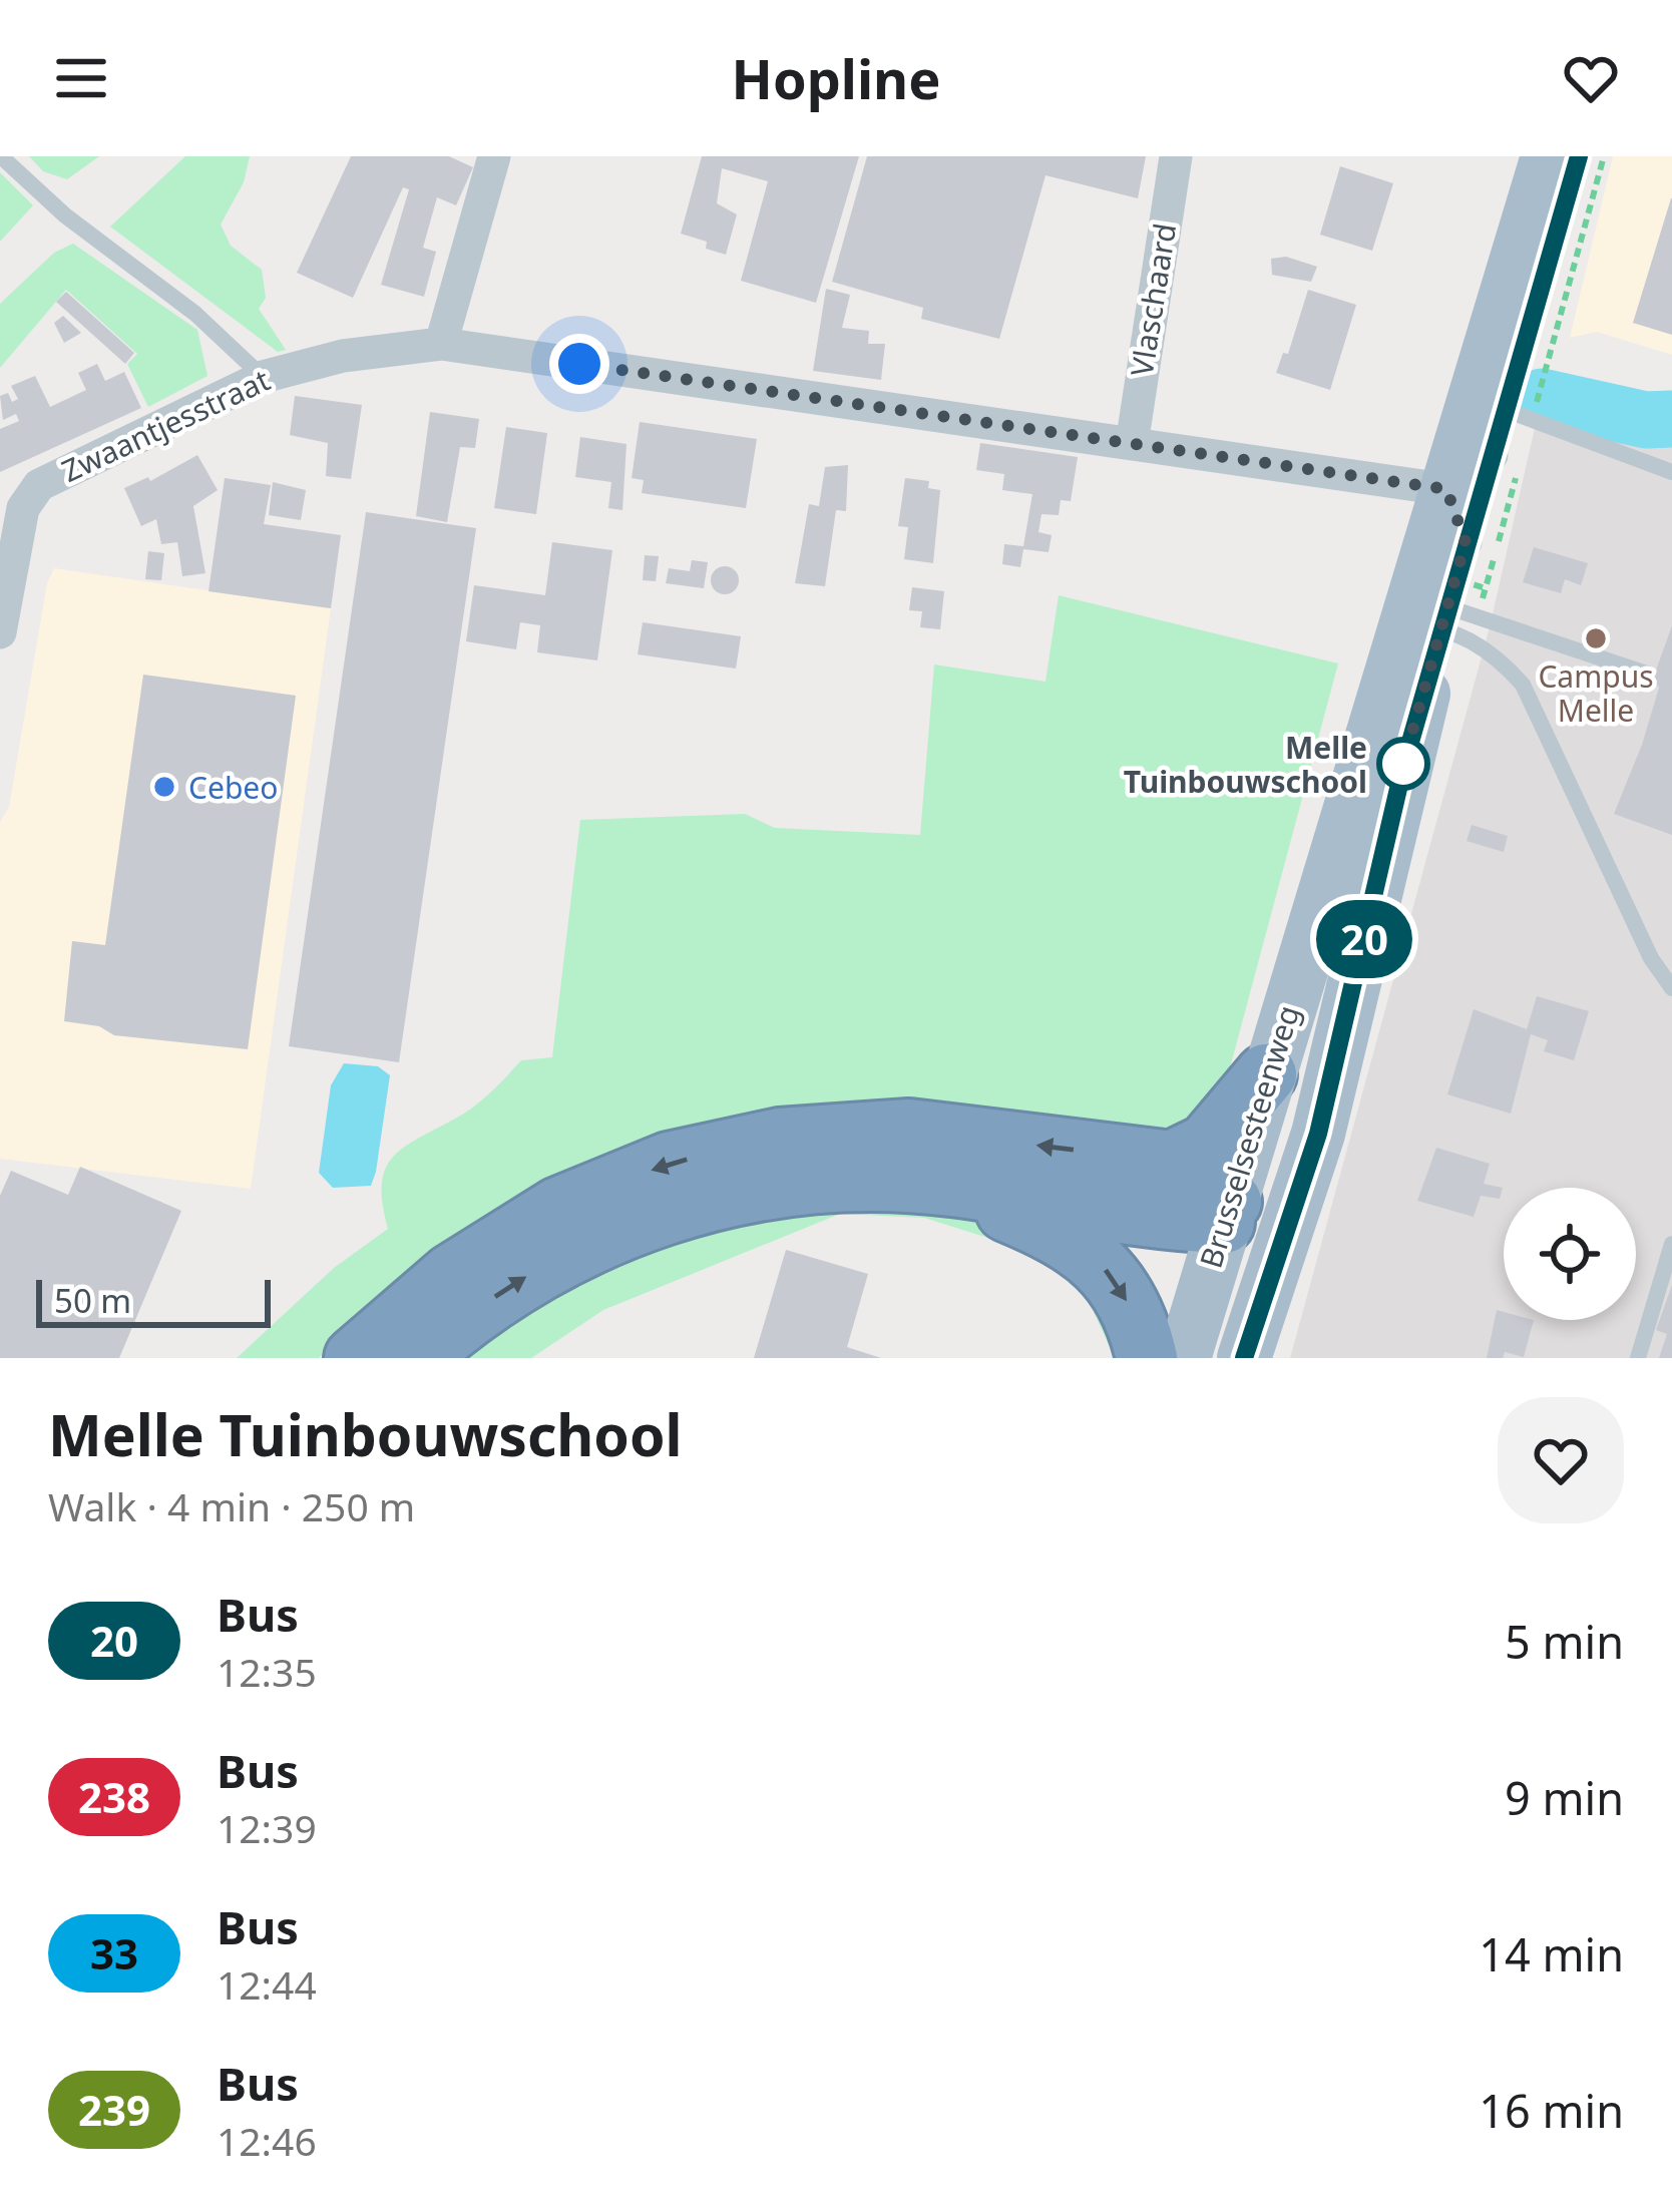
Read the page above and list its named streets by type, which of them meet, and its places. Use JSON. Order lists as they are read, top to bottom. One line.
{"streets":{"main road":["Brusselsesteenweg"],"street":["Vlaschaard","Zwaantjesstraat"]},"crossings":[["Vlaschaard","Zwaantjesstraat"],["Zwaantjesstraat","Brusselsesteenweg"]],"places":["Campus Melle","Melle Tuinbouwschool","Cebeo"],"lines":["bus line 20"],"scale_bar":"50 m","page":{"header":"Hopline","on_map":"20","scale":"50 m","heading":["Melle Tuinbouwschool","Walk · 4 min · 250 m"],"list":[{"mark":"20","name":"Bus","note":"12:35","value":"5 min"},{"mark":"238","name":"Bus","note":"12:39","value":"9 min"},{"mark":"33","name":"Bus","note":"12:44","value":"14 min"},{"mark":"239","name":"Bus","note":"12:46","value":"16 min"}]}}
